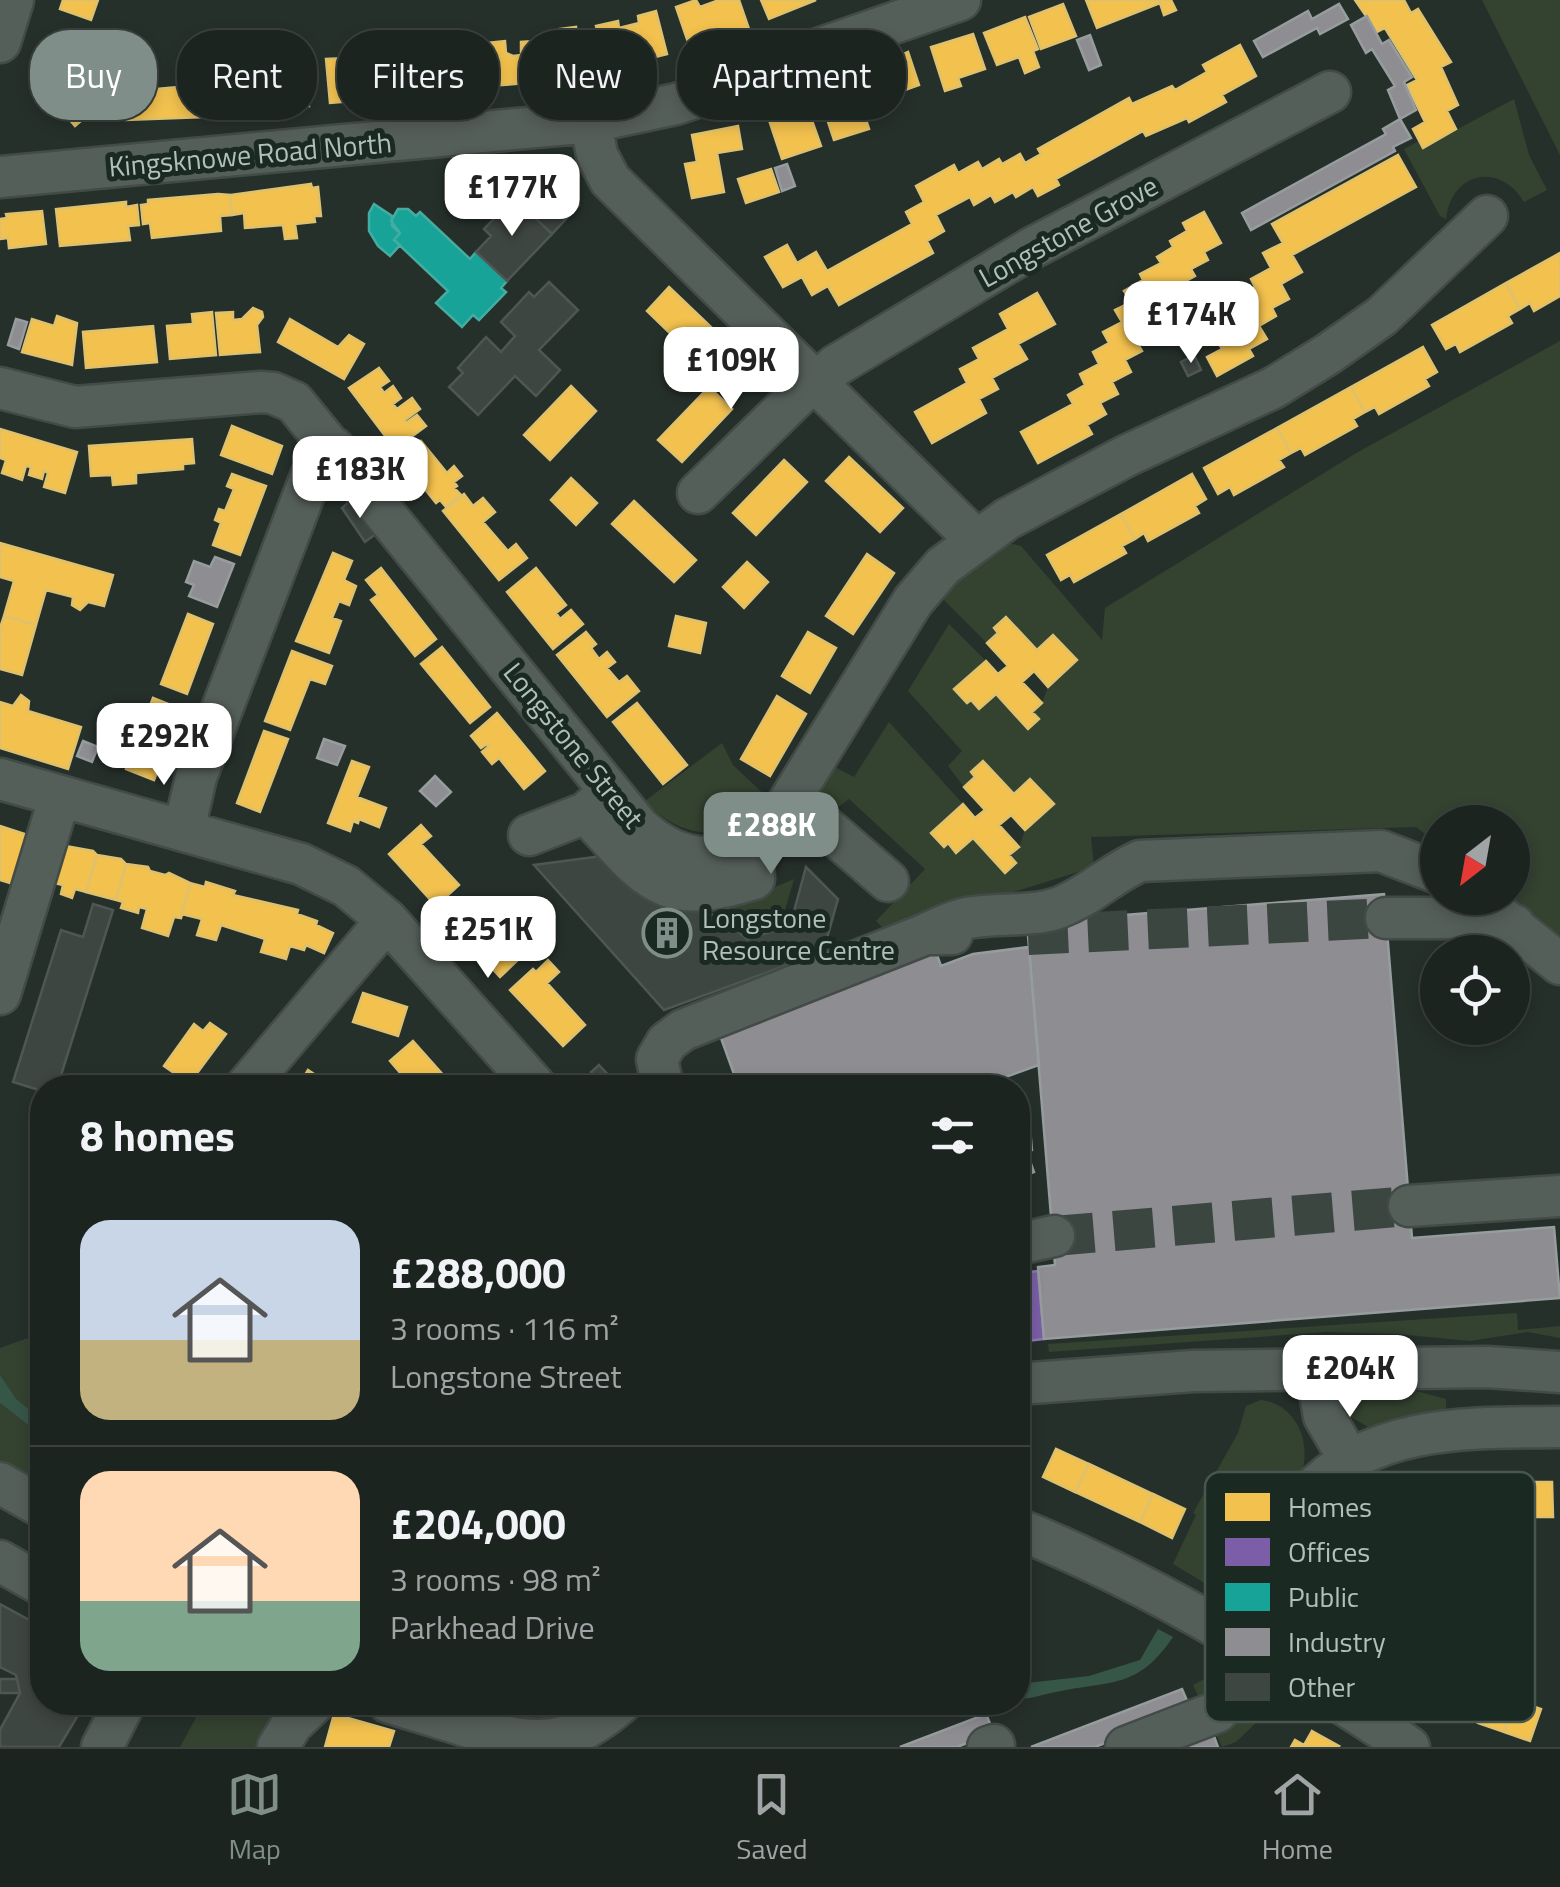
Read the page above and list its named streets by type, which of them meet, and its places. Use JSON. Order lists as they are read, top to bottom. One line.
{"streets":{"street":["Kingsknowe Road North","Longstone Grove","Longstone Street"]},"places":{"building":["Longstone Resource Centre"]},"legend":["Homes","Offices","Public","Industry","Other"],"north":"bottom left","page":{"chip":["Buy","Rent","Filters","New","Apartment"],"price":["£177K","£174K","£109K","£183K","£292K","£288K","£251K","£204K"],"heading":"8 homes","list":[{"name":"£288,000","note":"3 rooms · 116 m² · Longstone Street"},{"name":"£204,000","note":"3 rooms · 98 m² · Parkhead Drive"}],"tabs":["Map","Saved","Home"]}}
